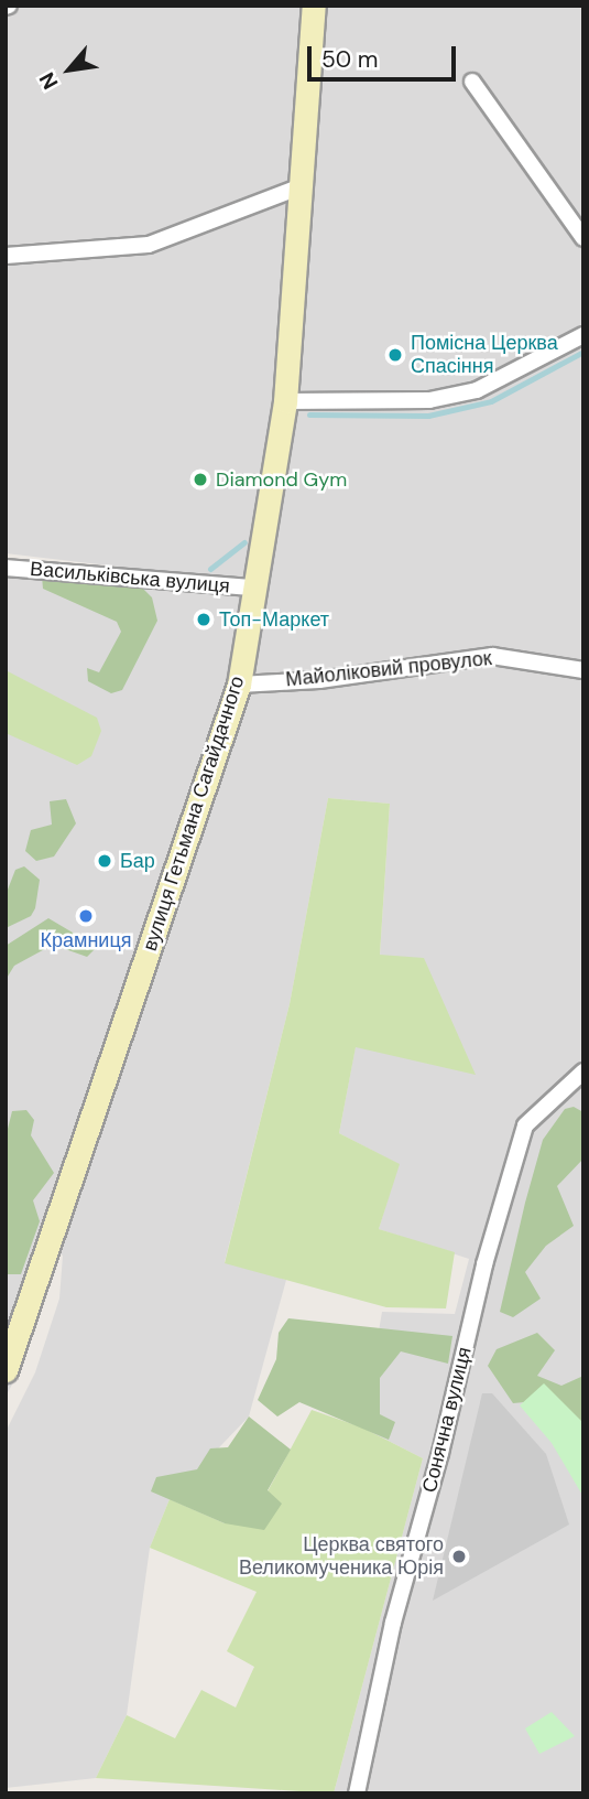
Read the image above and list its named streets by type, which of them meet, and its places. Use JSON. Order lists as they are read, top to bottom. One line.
{"streets":{"main road":["вулиця Гетьмана Сагайдачного"],"street":["Васильківська вулиця","Майоліковий провулок","Сонячна вулиця"]},"crossings":[["Васильківська вулиця","вулиця Гетьмана Сагайдачного"],["Майоліковий провулок","вулиця Гетьмана Сагайдачного"]],"places":["Помісна Церква Спасіння","Diamond Gym","Топ-Маркет","Бар","Крамниця","Церква святого Великомученика Юрія"],"scale_bar":"50 m","north":"bottom left"}
